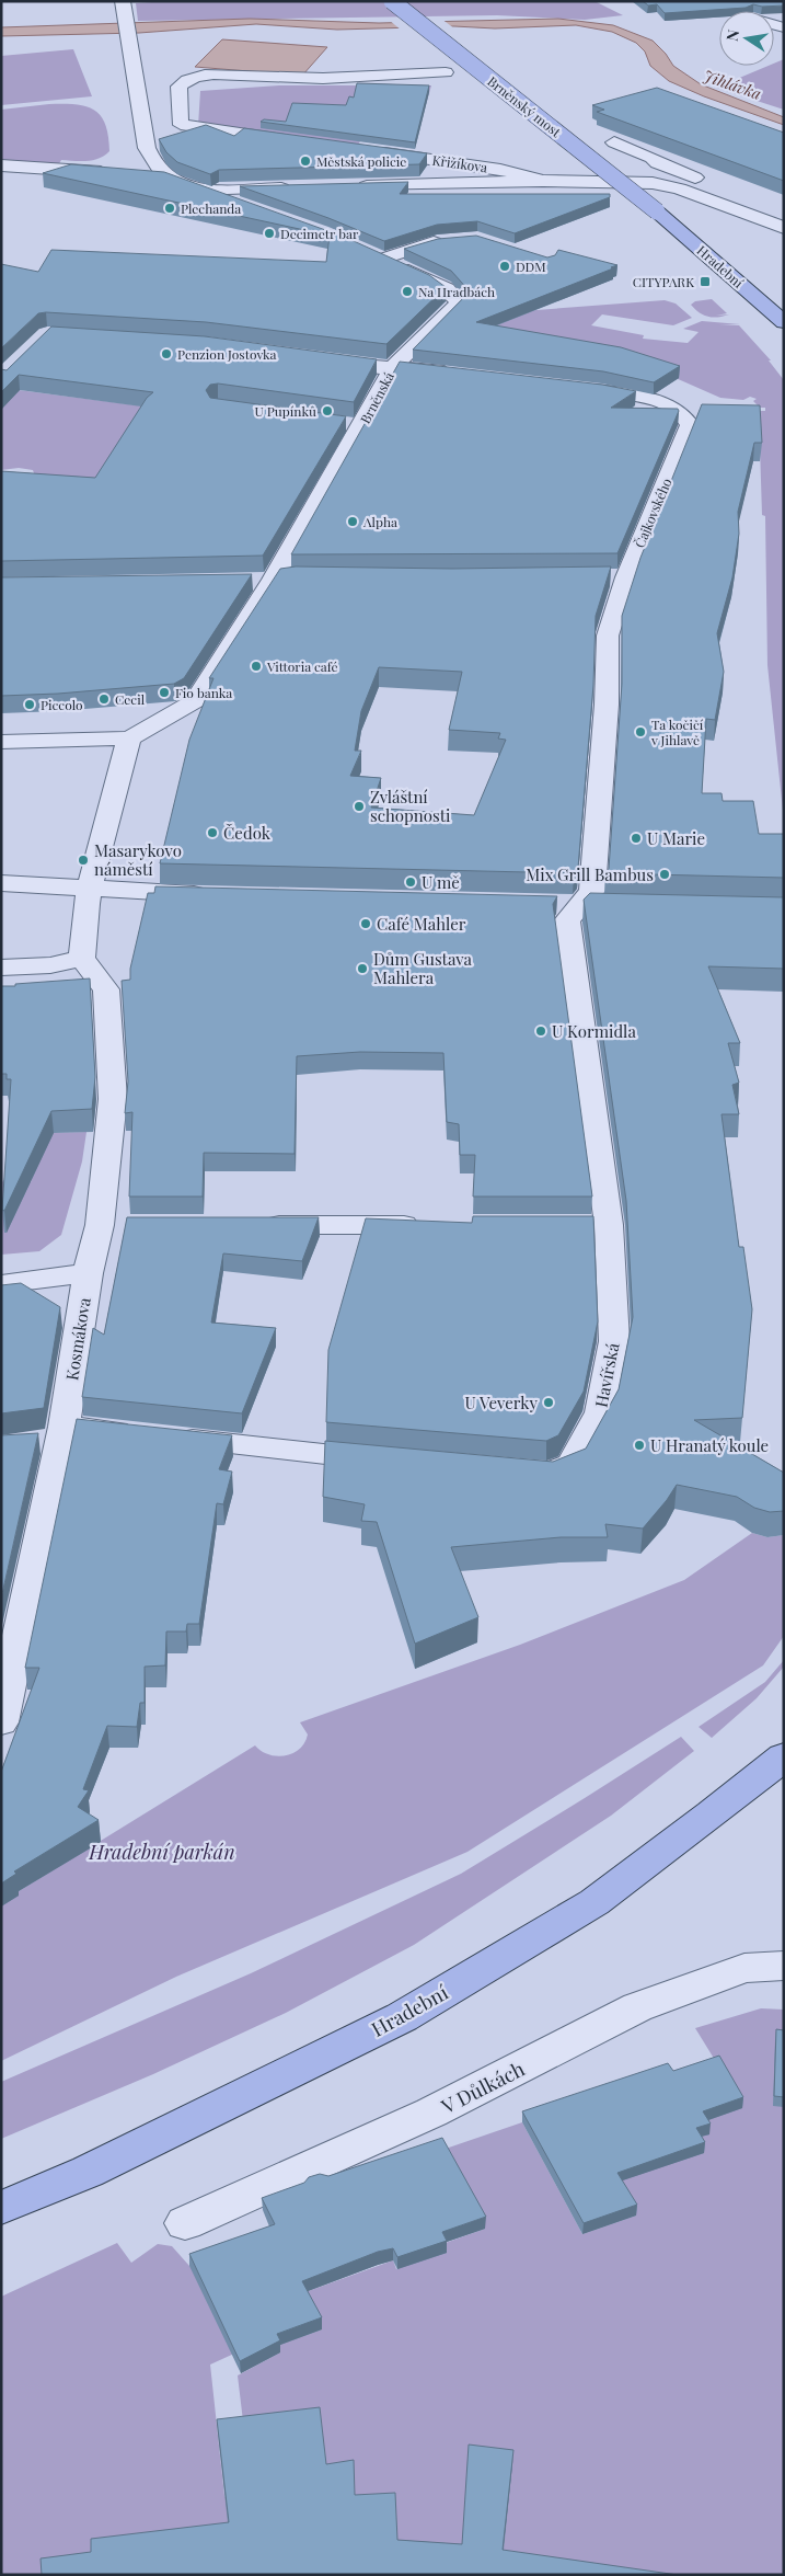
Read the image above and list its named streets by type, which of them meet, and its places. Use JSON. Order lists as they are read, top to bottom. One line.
{"streets":{"main road":["Brněnský most","Hradební"],"street":["Křižíkova","Brněnská","Čajkovského","Kosmákova","Havířská","V Důlkách"]},"crossings":[["Brněnský most","Hradební"],["Čajkovského","Havířská"]],"water":["Jihlávka"],"parks":["Hradební parkán"],"places":{"other":["Městská policie","Plechanda","Decimetr bar","DDM","Na Hradbách","Penzion Jostovka","U Pupínků","Alpha","Vittoria café","Fio banka","Cecil","Piccolo","Ta kočičí v Jihlavě","Zvláštní schopnosti","Čedok","U Marie","Masarykovo náměstí","Mix Grill Bambus","U mě","Café Mahler","Dům Gustava Mahlera","U Kormidla","U Veverky","U Hranatý koule"],"transit":["CITYPARK"]},"north":"left"}
